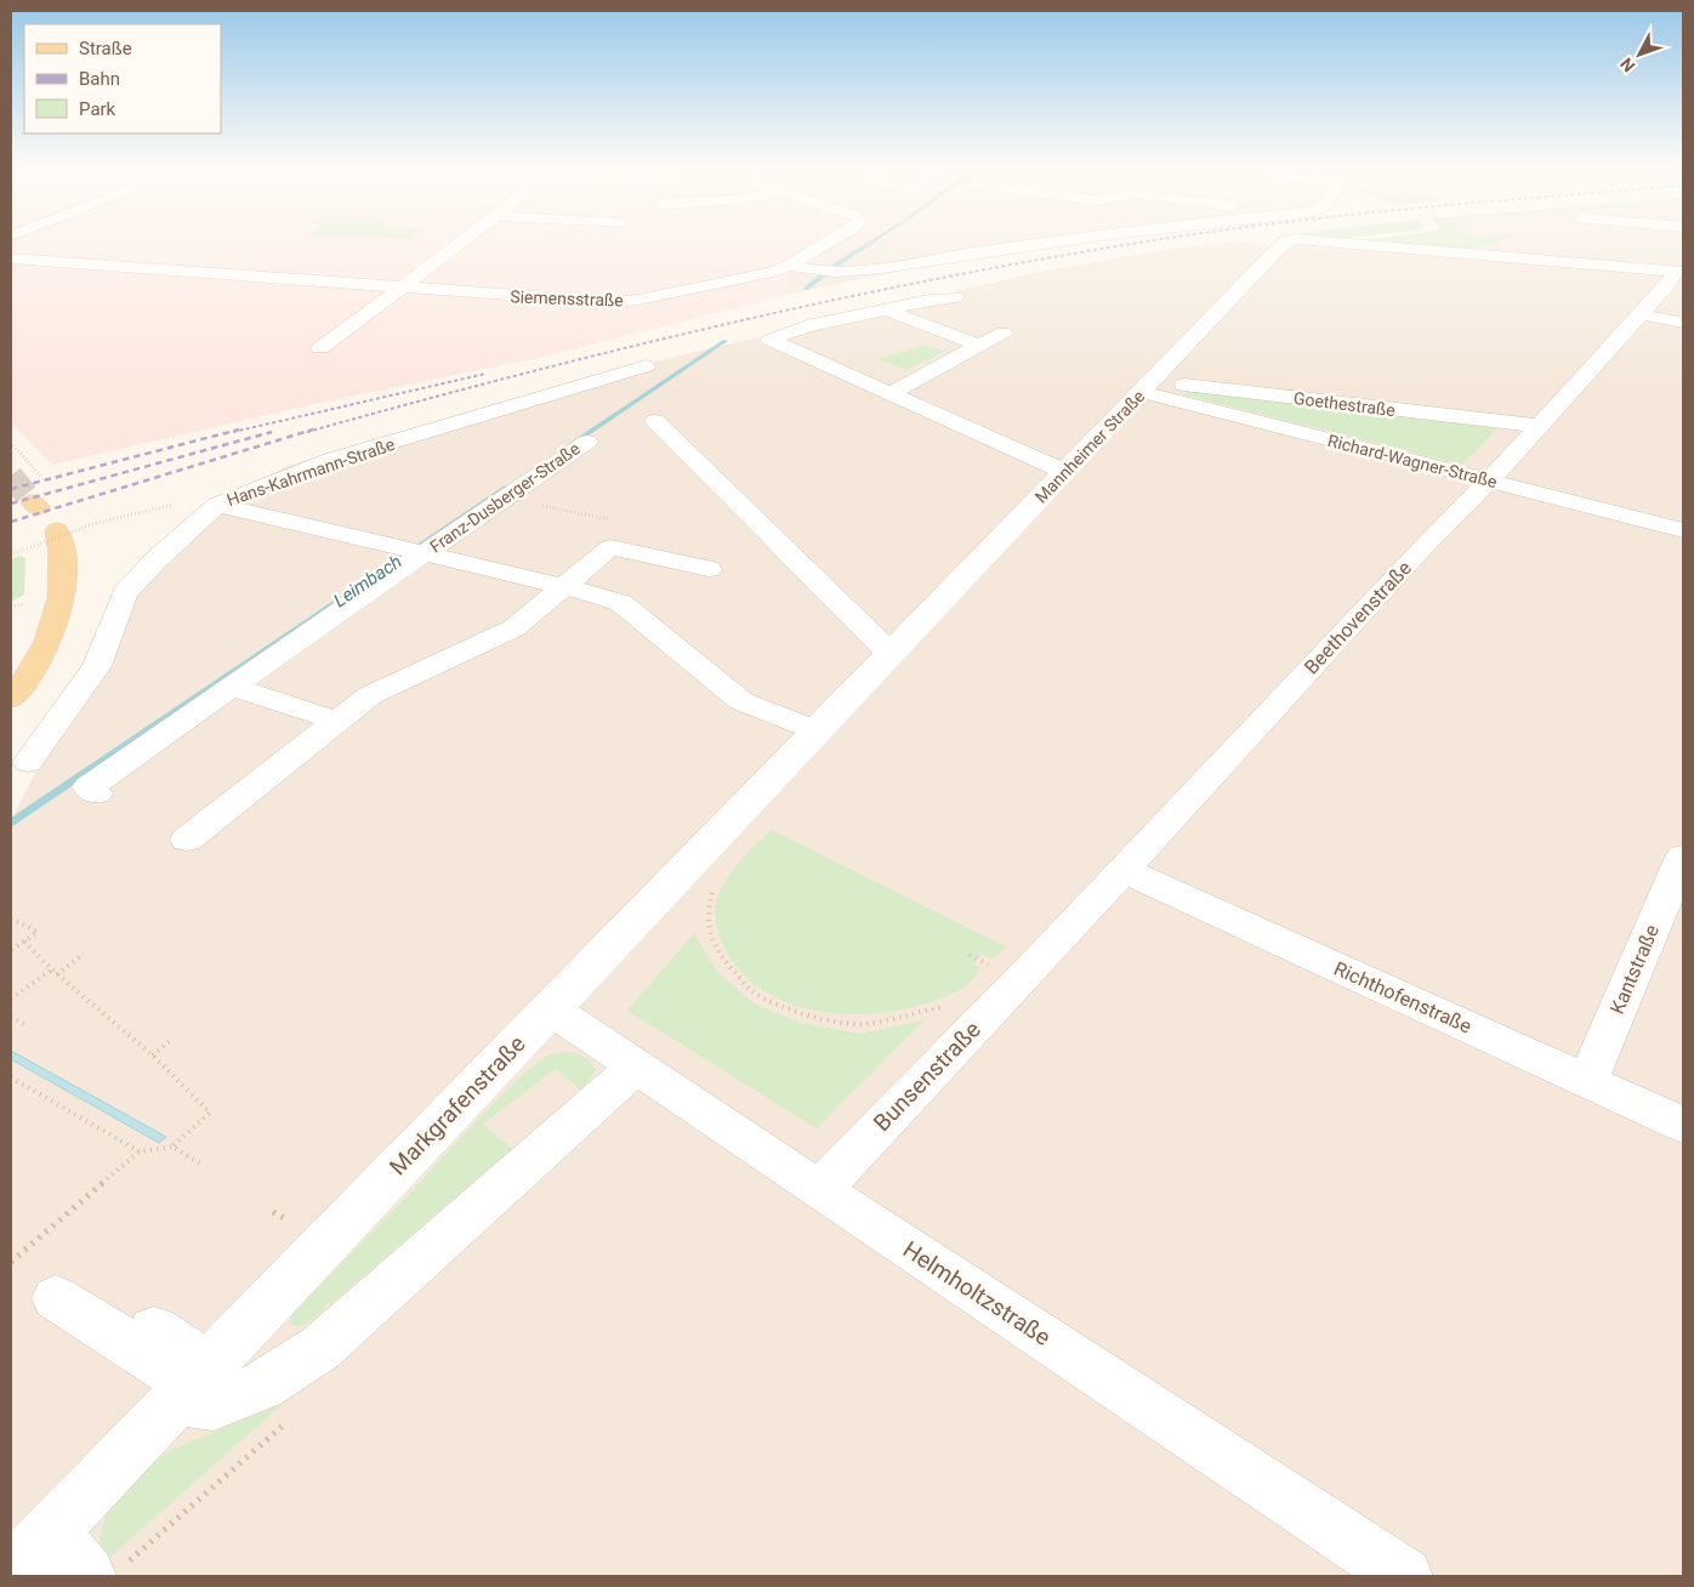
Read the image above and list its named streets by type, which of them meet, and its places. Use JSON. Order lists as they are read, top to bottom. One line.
{"streets":{"street":["Siemensstraße","Goethestraße","Mannheimer Straße","Richard-Wagner-Straße","Hans-Kahrmann-Straße","Franz-Dusberger-Straße","Beethovenstraße","Kantstraße","Richthofenstraße","Bunsenstraße","Markgrafenstraße","Helmholtzstraße"]},"crossings":[["Goethestraße","Mannheimer Straße"],["Goethestraße","Richard-Wagner-Straße"],["Goethestraße","Beethovenstraße"],["Mannheimer Straße","Richard-Wagner-Straße"],["Mannheimer Straße","Franz-Dusberger-Straße"],["Mannheimer Straße","Markgrafenstraße"],["Richard-Wagner-Straße","Beethovenstraße"],["Hans-Kahrmann-Straße","Franz-Dusberger-Straße"],["Beethovenstraße","Richthofenstraße"],["Beethovenstraße","Bunsenstraße"],["Kantstraße","Richthofenstraße"],["Bunsenstraße","Helmholtzstraße"],["Markgrafenstraße","Helmholtzstraße"]],"water":["Leimbach"],"legend":["Straße","Bahn","Park"],"north":"bottom left"}
